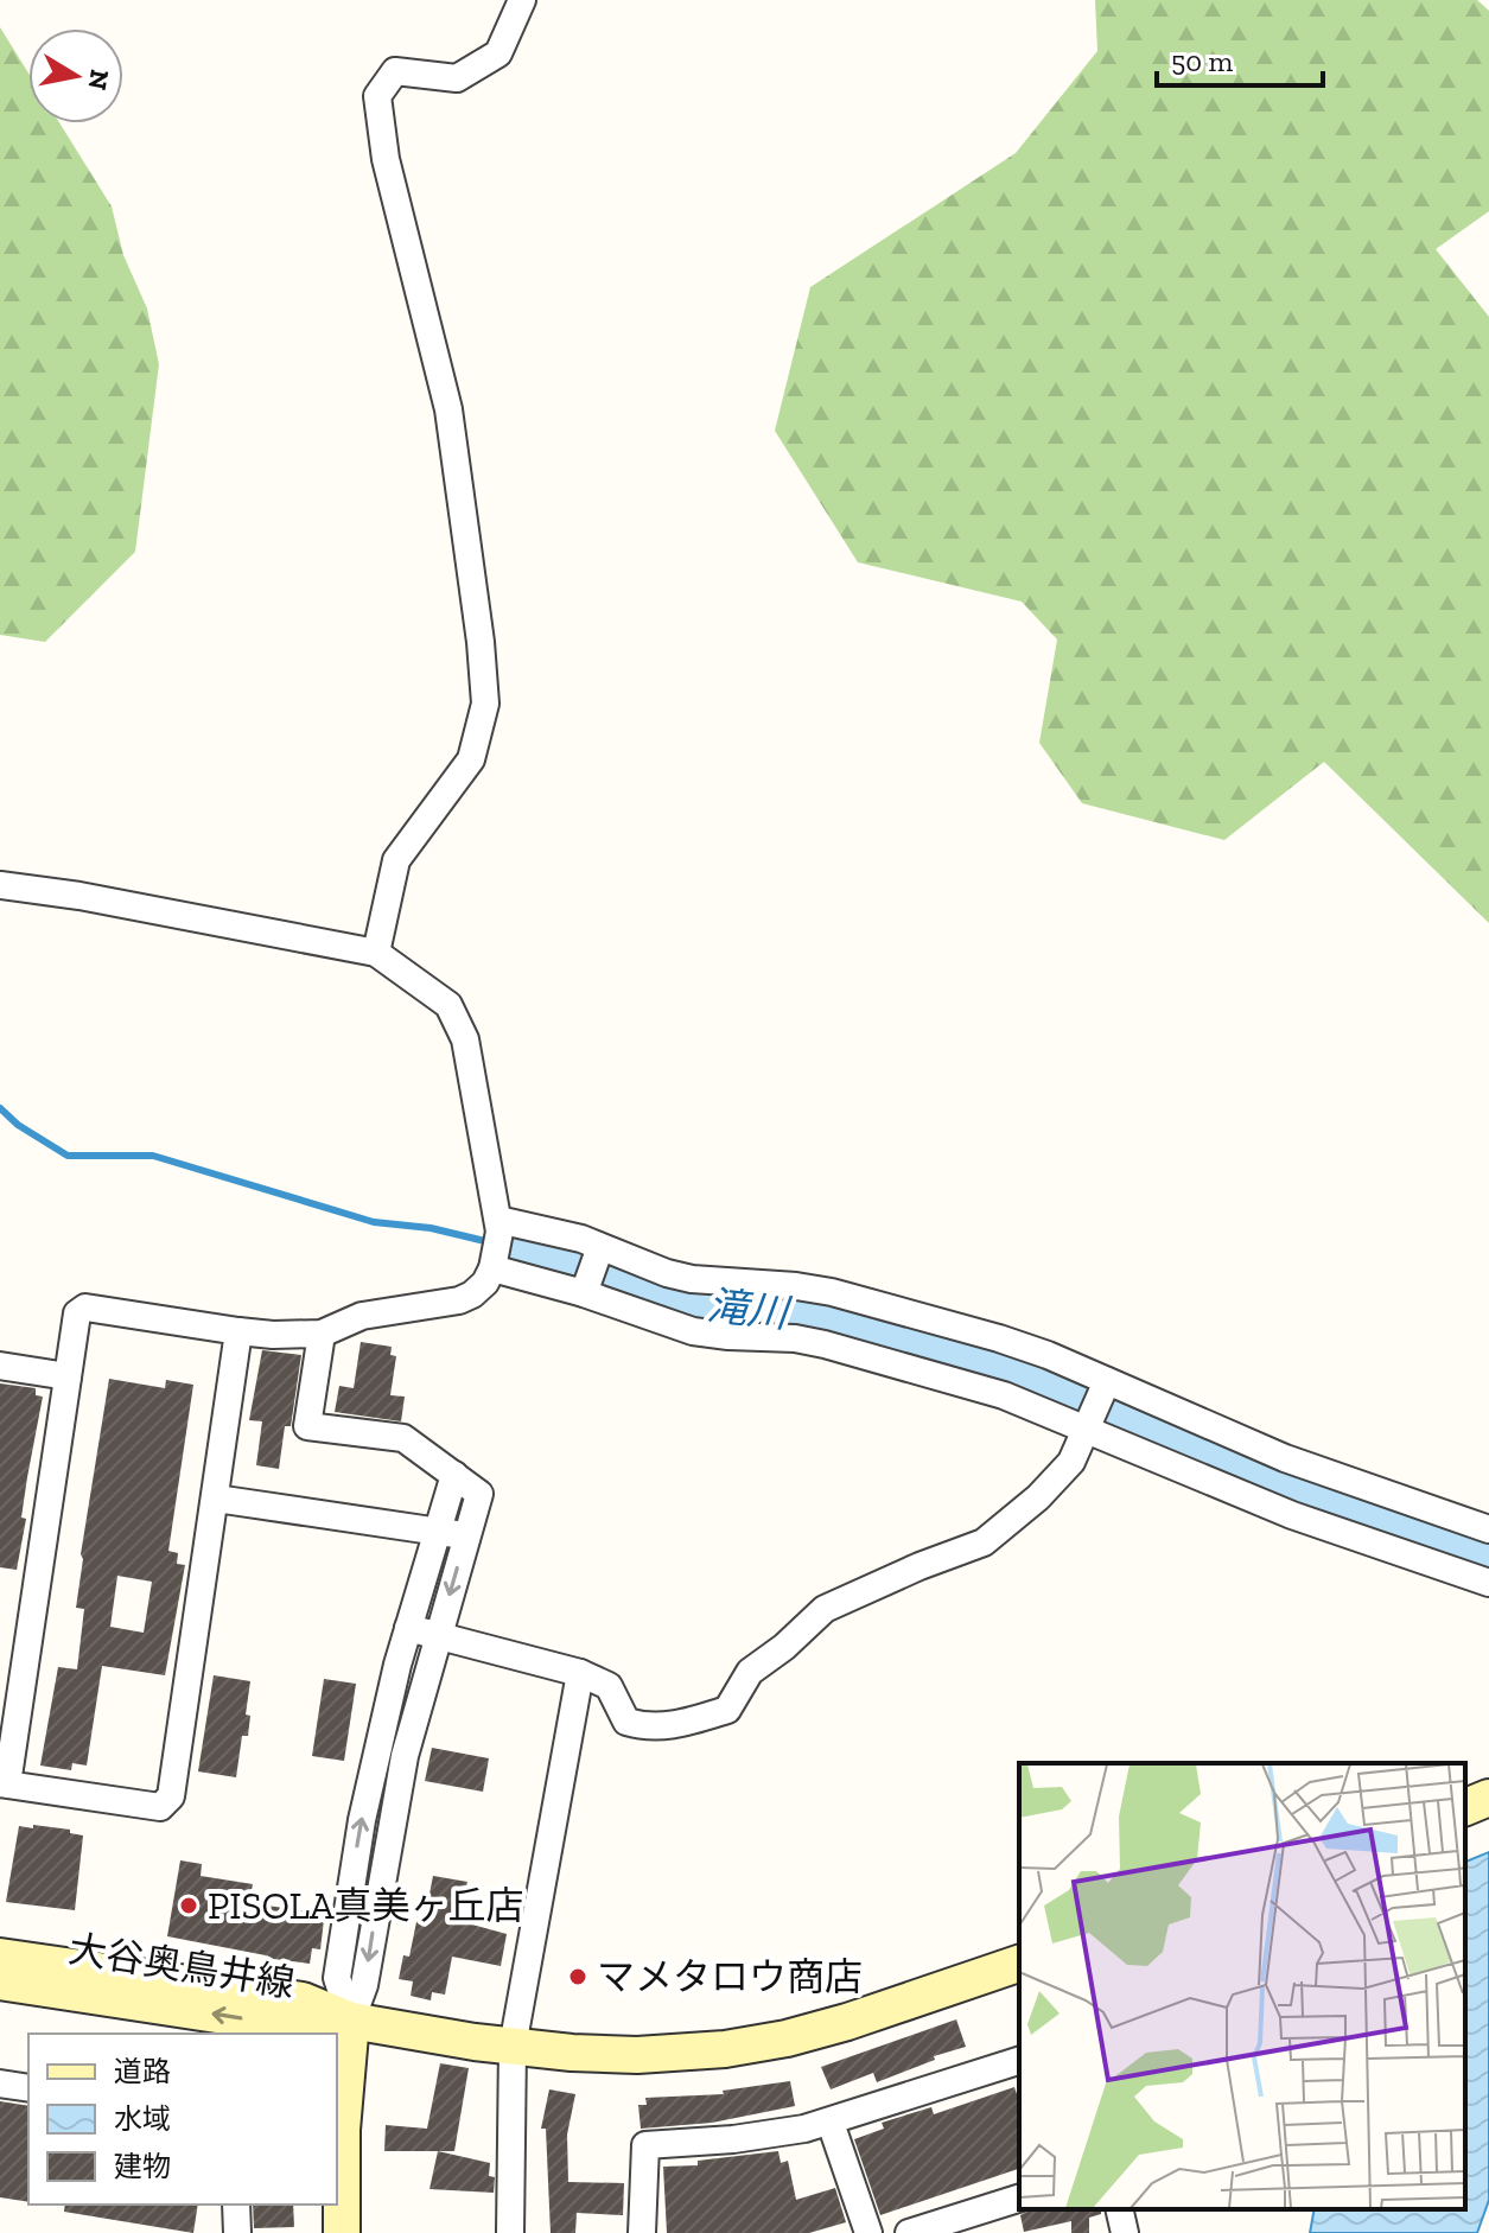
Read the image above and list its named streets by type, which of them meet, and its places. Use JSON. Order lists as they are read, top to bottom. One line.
{"streets":{"street":["大谷奥鳥井線"]},"water":["滝川"],"places":["PISOLA真美ヶ丘店","マメタロウ商店"],"legend":["道路","水域","建物"],"scale_bar":"50 m","north":"right"}
